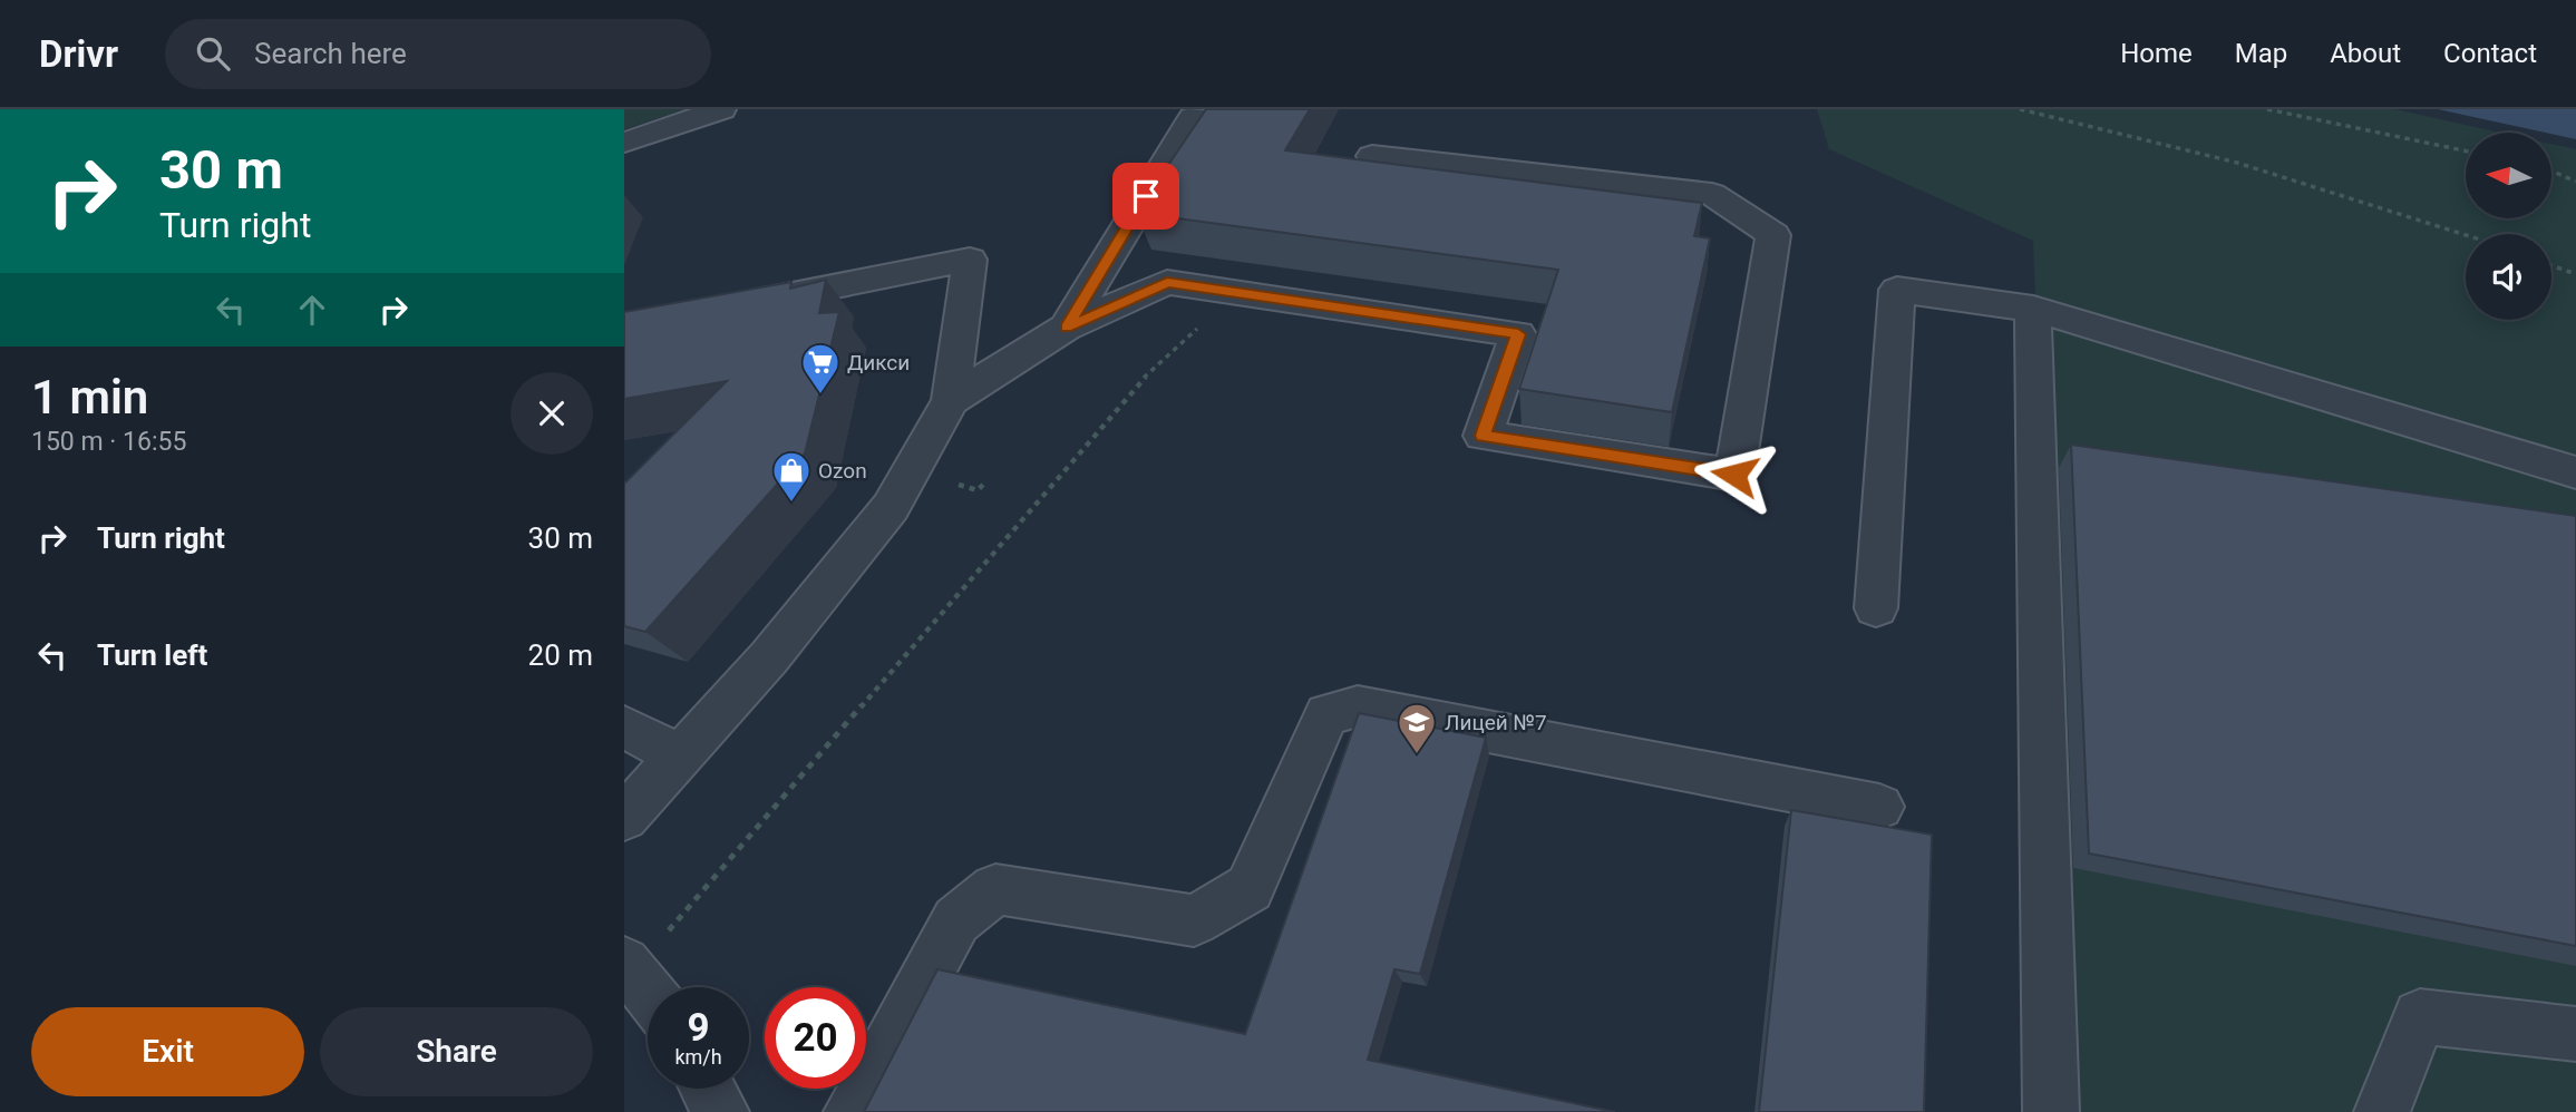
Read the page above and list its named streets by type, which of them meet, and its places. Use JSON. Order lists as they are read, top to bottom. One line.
{"places":{"supermarket":["Дикси"],"shop":["Ozon"],"school or university":["Лицей №7"]},"north":"left","page":{"header":"Drivr","search":"Search here","nav":["Home","Map","About","Contact"],"turn":["30 m","Turn right"],"heading":["1 min","150 m · 16:55"],"list":[{"name":"Turn right","value":"30 m"},{"name":"Turn left","value":"20 m"}],"speed":"9 km/h","limit":"20","buttons":["Exit","Share"]}}
